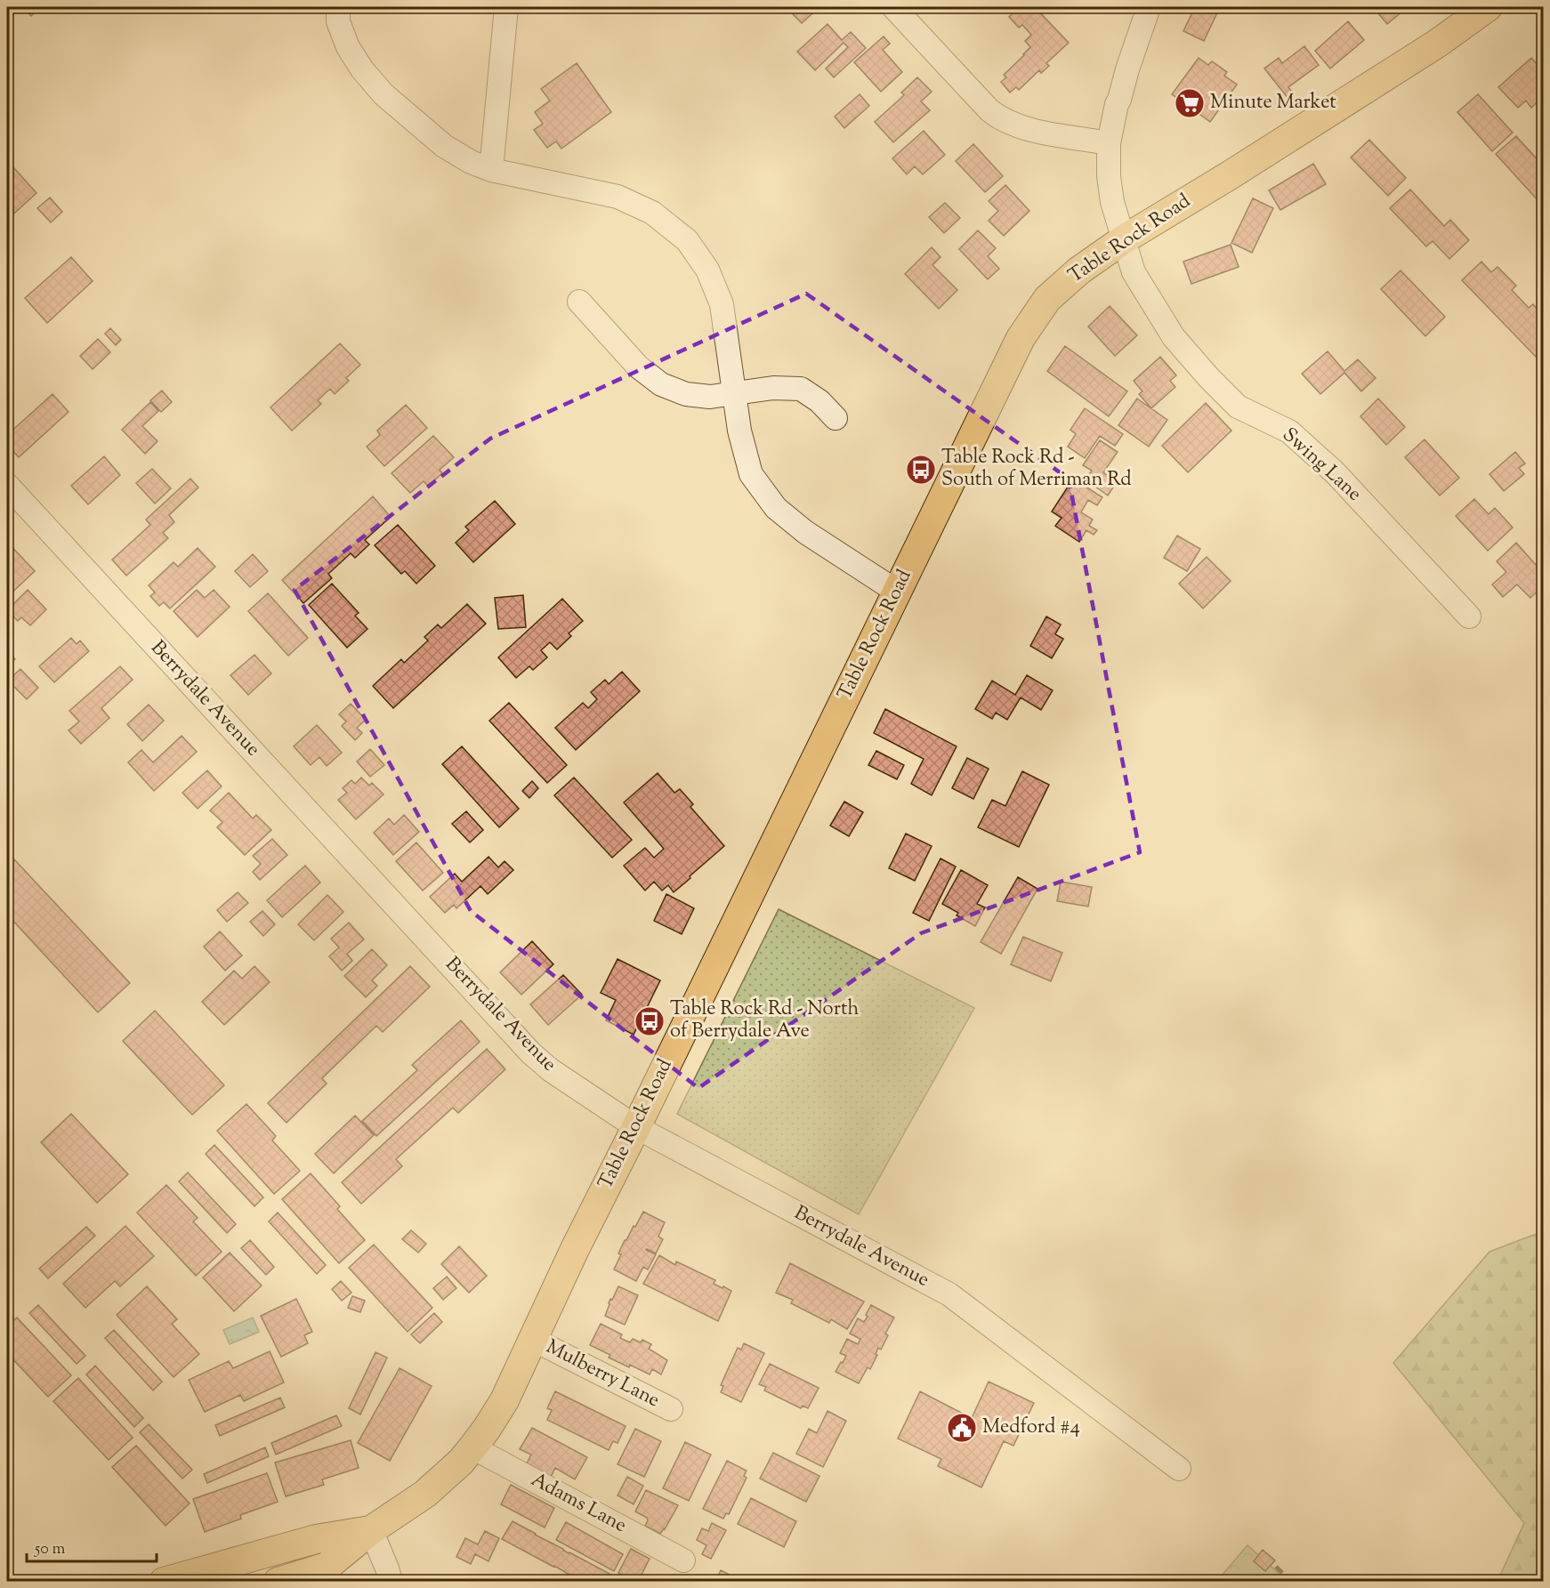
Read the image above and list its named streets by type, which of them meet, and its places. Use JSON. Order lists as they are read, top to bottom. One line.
{"streets":{"main road":["Table Rock Road"],"street":["Swing Lane","Berrydale Avenue","Mulberry Lane","Adams Lane"]},"crossings":[["Table Rock Road","Swing Lane"],["Table Rock Road","Berrydale Avenue"],["Table Rock Road","Mulberry Lane"],["Table Rock Road","Adams Lane"]],"places":{"supermarket":["Minute Market"],"bus stop":["Table Rock Rd - South of Merriman Rd","Table Rock Rd - North of Berrydale Ave"],"public building":["Medford #4"]},"scale_bar":"50 m"}
